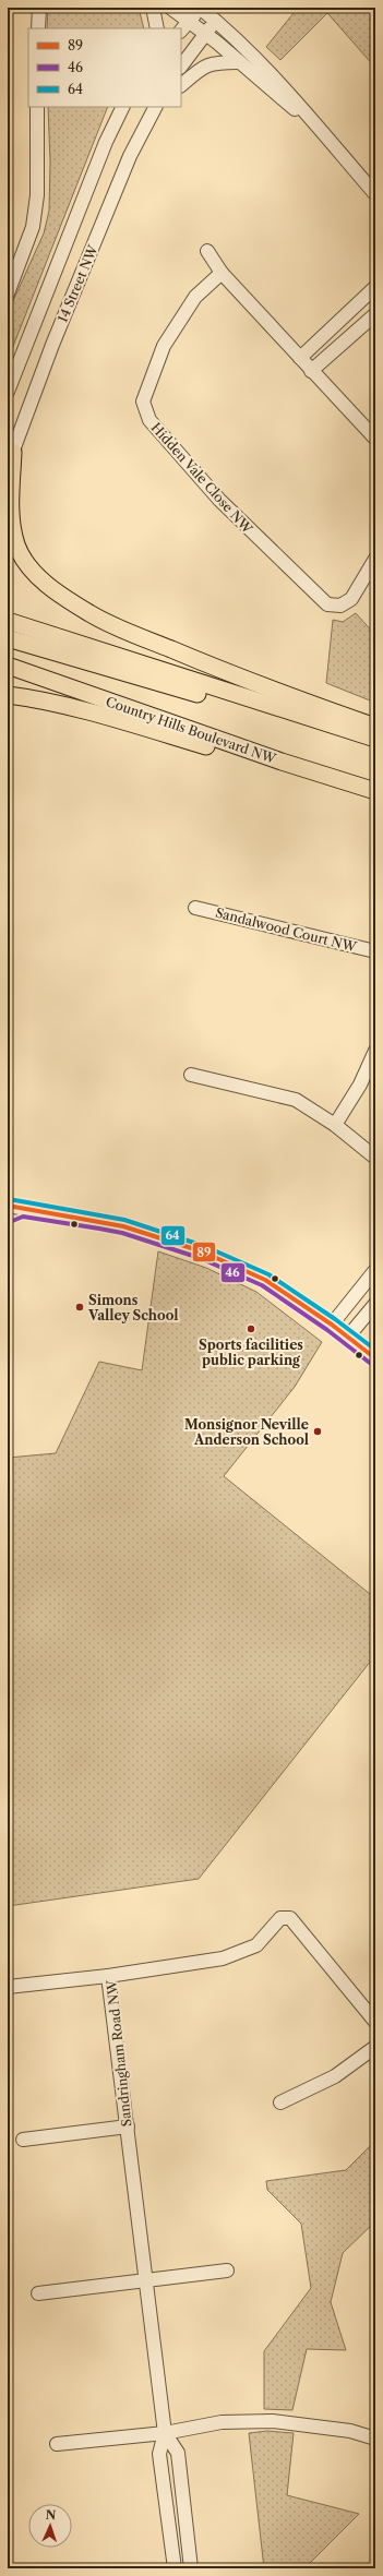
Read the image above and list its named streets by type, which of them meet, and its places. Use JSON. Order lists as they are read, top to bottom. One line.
{"streets":{"main road":["Country Hills Boulevard NW"],"street":["14 Street NW","Hidden Vale Close NW","Sandalwood Court NW","Sandringham Road NW"]},"places":["Simons Valley School","Sports facilities public parking","Monsignor Neville Anderson School"],"lines":["transit line 64","transit line 89","transit line 46"],"legend":["89","46","64"],"north":"top"}
